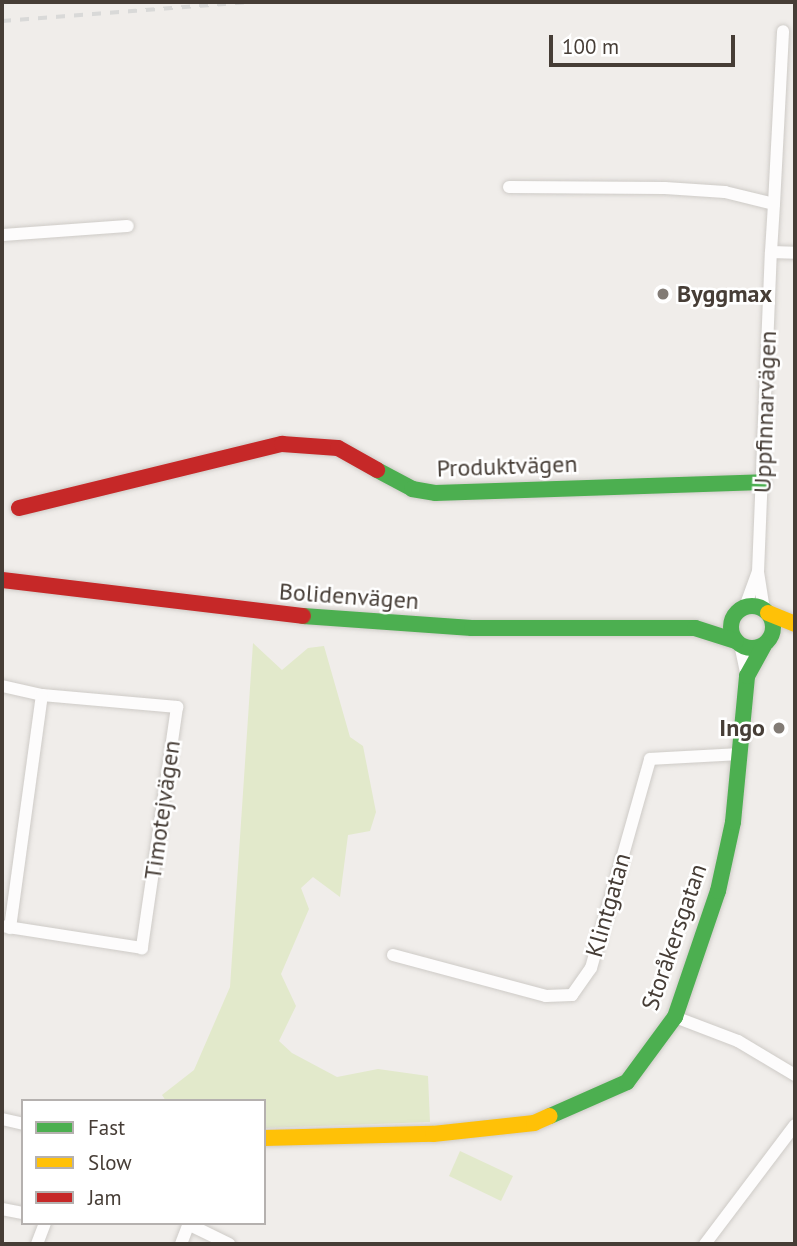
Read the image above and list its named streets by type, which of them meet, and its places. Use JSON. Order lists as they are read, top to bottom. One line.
{"streets":{"street":["Uppfinnarvägen","Produktvägen","Bolidenvägen","Timotejvägen","Klintgatan","Storåkersgatan"]},"crossings":[["Uppfinnarvägen","Produktvägen"],["Uppfinnarvägen","Bolidenvägen"],["Uppfinnarvägen","Storåkersgatan"],["Bolidenvägen","Storåkersgatan"],["Klintgatan","Storåkersgatan"]],"places":["Byggmax","Ingo"],"legend":["Fast","Slow","Jam"],"scale_bar":"100 m"}
